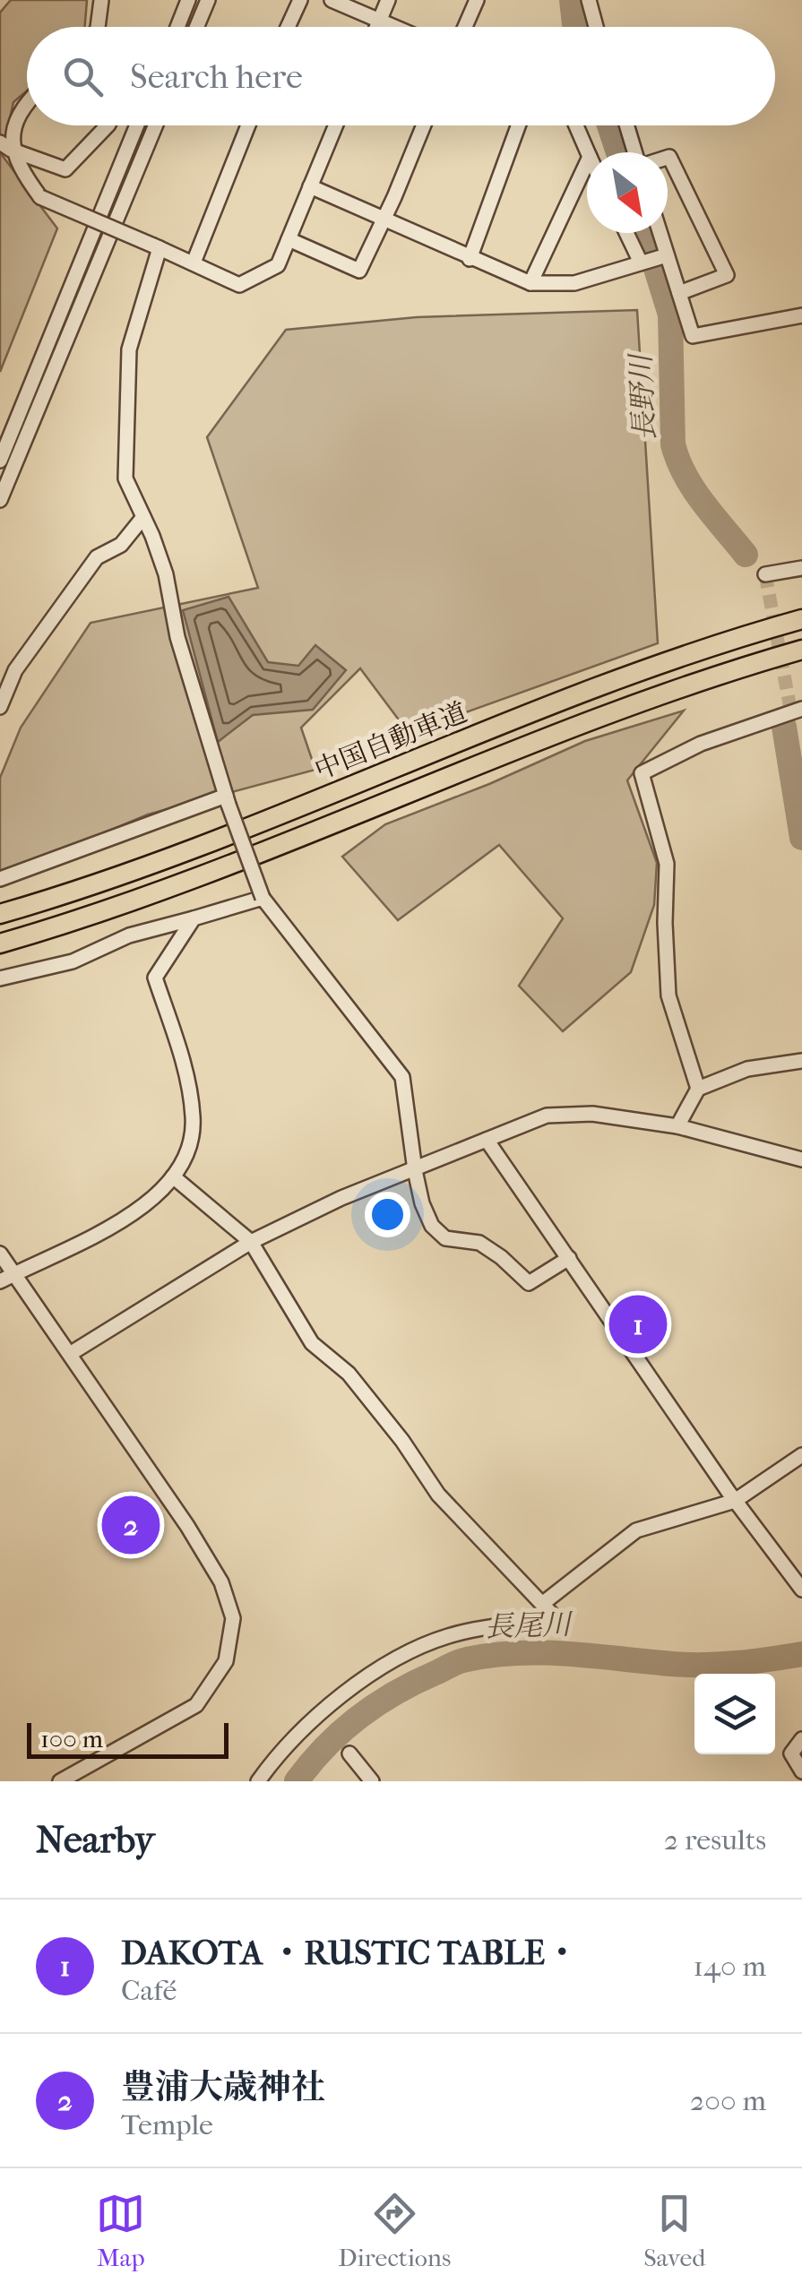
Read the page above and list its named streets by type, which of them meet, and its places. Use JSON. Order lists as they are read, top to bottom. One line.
{"streets":{"highway":["中国自動車道"]},"water":["長野川","長尾川"],"scale_bar":"100 m","north":"bottom right","page":{"search":"Search here","pins":["1","2"],"scale":"100 m","heading":["Nearby","2 results"],"list":[{"mark":"1","name":"DAKOTA ・RUSTIC TABLE・","note":"Café","value":"140 m"},{"mark":"2","name":"豊浦大歳神社","note":"Temple","value":"200 m"}],"nav":["Map","Directions","Saved"]}}
